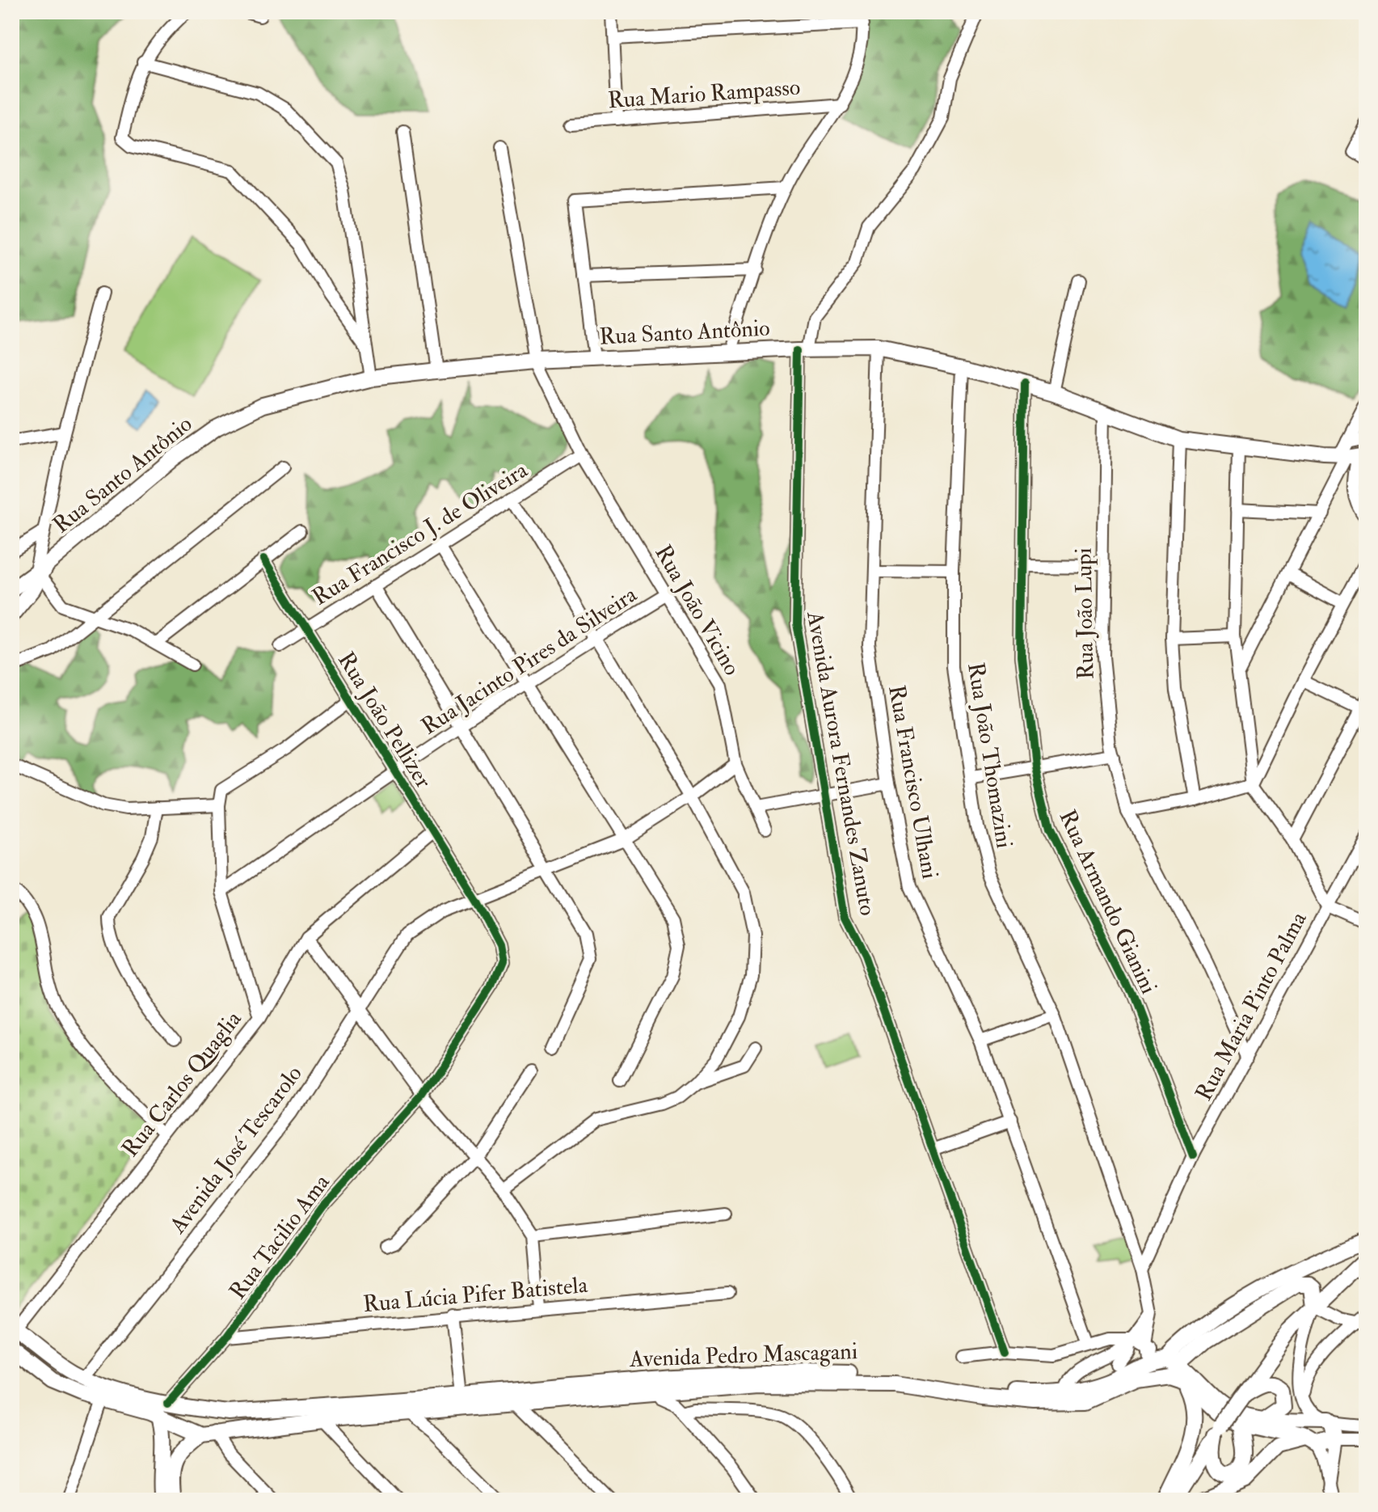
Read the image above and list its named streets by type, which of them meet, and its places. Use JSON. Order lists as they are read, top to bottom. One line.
{"streets":{"main road":["Rua Santo Antônio","Avenida Pedro Mascagani"],"street":["Rua Mario Rampasso","Rua Francisco J. de Oliveira","Rua João Vicino","Rua João Lupi","Rua Jacinto Pires da Silveira","Rua João Pellizer","Rua João Thomazini","Avenida Aurora Fernandes Zanuto","Rua Francisco Ulhani","Rua Armando Gianini","Rua Maria Pinto Palma","Rua Carlos Quaglia","Avenida José Tescarolo","Rua Tacilio Ama","Rua Lúcia Pifer Batistela"]},"crossings":[["Rua Santo Antônio","Rua João Vicino"],["Rua Santo Antônio","Rua João Lupi"],["Rua Santo Antônio","Rua João Thomazini"],["Rua Santo Antônio","Avenida Aurora Fernandes Zanuto"],["Rua Santo Antônio","Rua Francisco Ulhani"],["Rua Santo Antônio","Rua Armando Gianini"],["Rua Francisco J. de Oliveira","Rua João Vicino"],["Rua Francisco J. de Oliveira","Rua João Pellizer"],["Rua João Vicino","Rua Jacinto Pires da Silveira"],["Rua João Lupi","Rua Maria Pinto Palma"],["Rua Jacinto Pires da Silveira","Rua João Pellizer"],["Rua Jacinto Pires da Silveira","Rua Carlos Quaglia"],["Rua João Pellizer","Avenida José Tescarolo"],["Rua João Pellizer","Rua Tacilio Ama"],["Rua João Thomazini","Rua Maria Pinto Palma"],["Rua Armando Gianini","Rua Maria Pinto Palma"],["Rua Carlos Quaglia","Avenida Pedro Mascagani"],["Avenida José Tescarolo","Rua Tacilio Ama"],["Avenida José Tescarolo","Avenida Pedro Mascagani"],["Rua Tacilio Ama","Rua Lúcia Pifer Batistela"],["Rua Tacilio Ama","Avenida Pedro Mascagani"]]}
